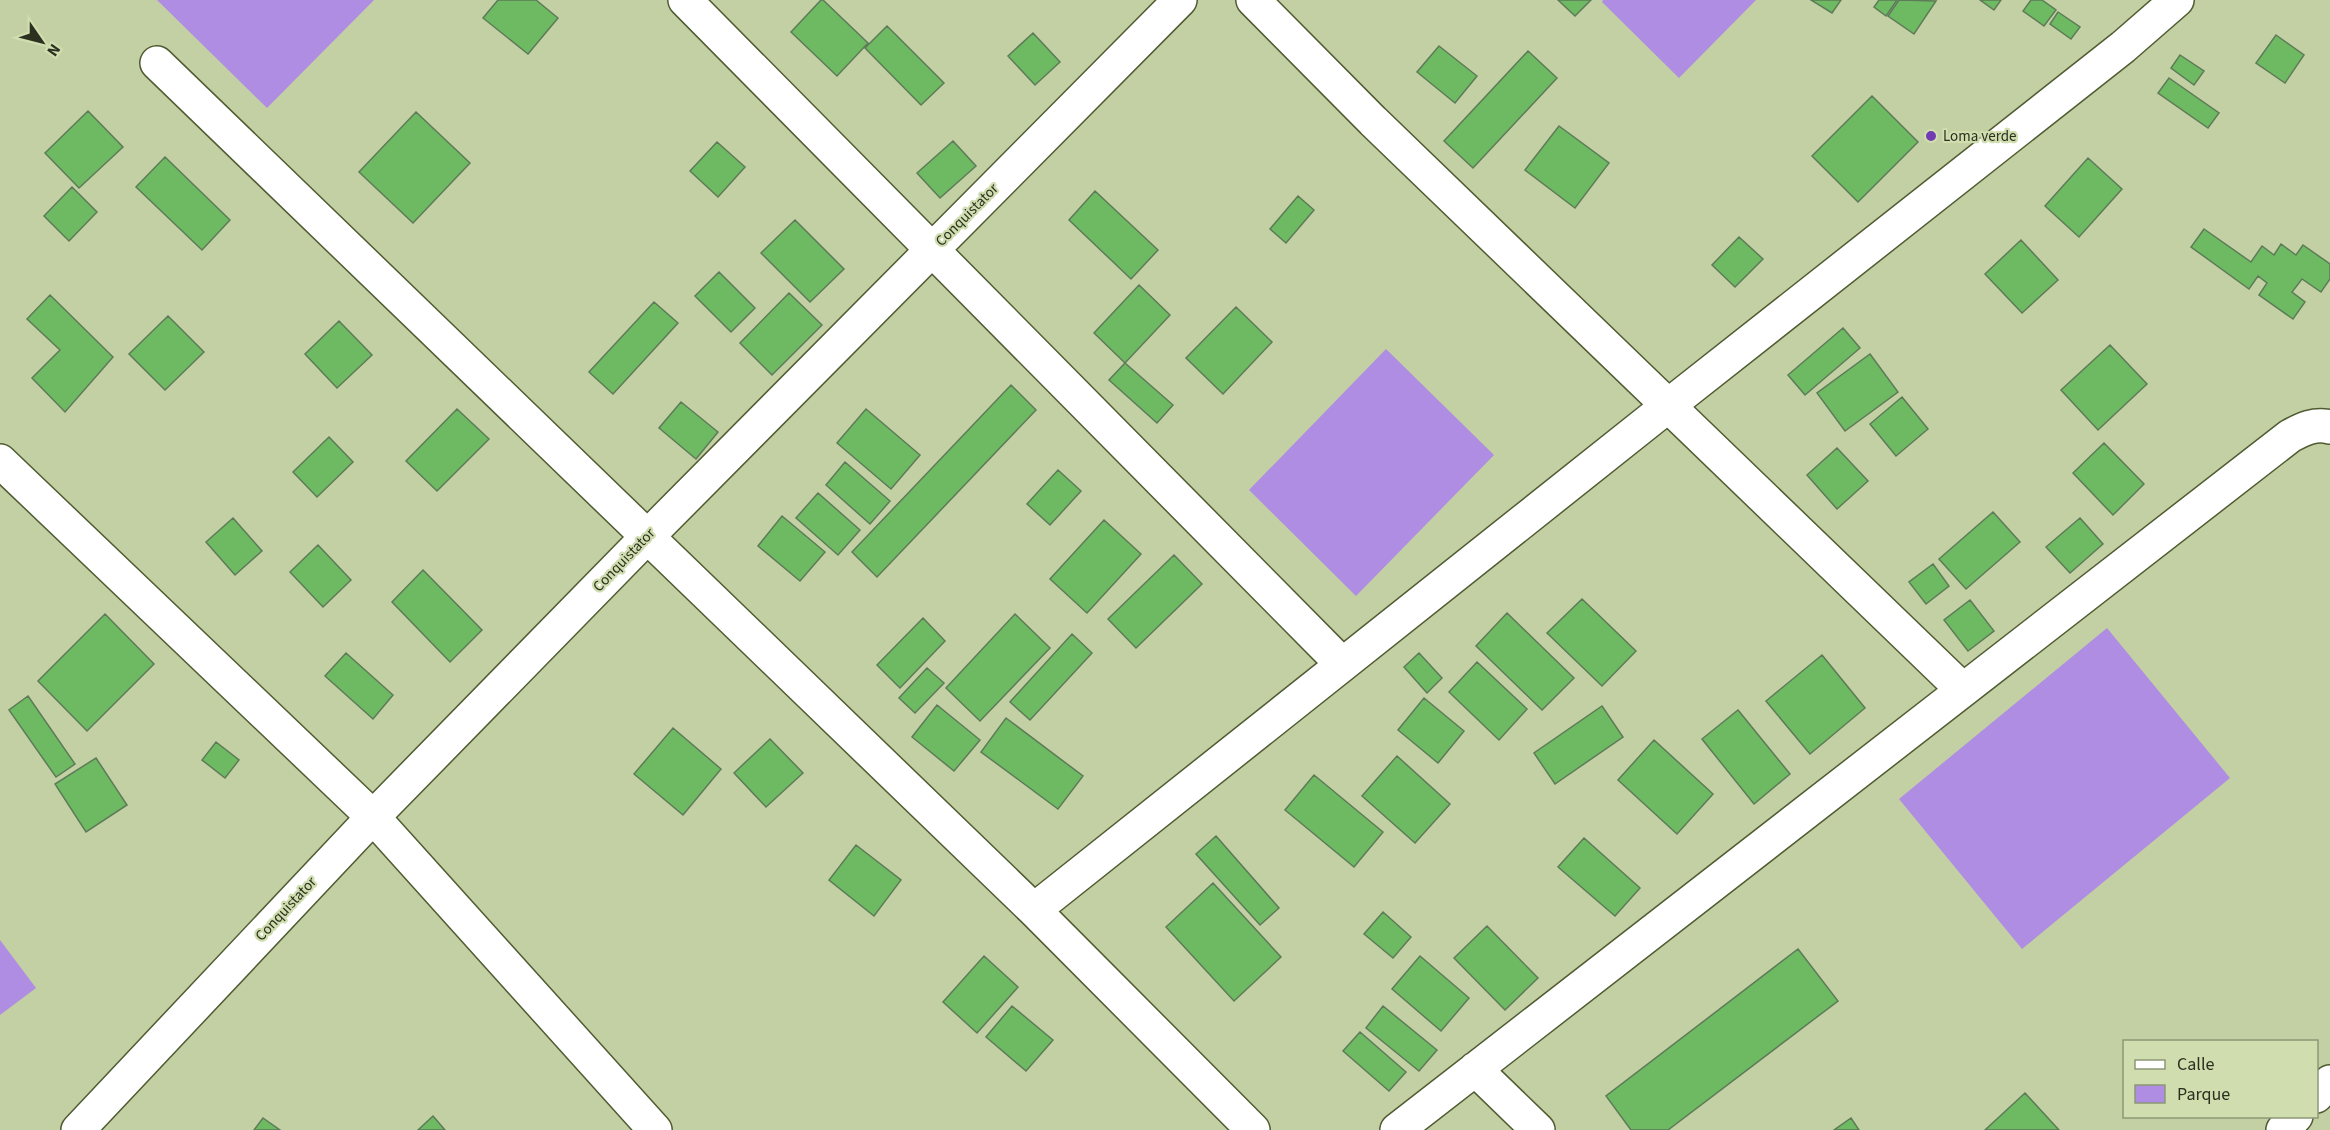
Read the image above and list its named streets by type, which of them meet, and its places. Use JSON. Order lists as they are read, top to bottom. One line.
{"streets":{"street":["Conquistator"]},"places":["Loma verde"],"legend":["Calle","Parque"],"north":"bottom right"}
